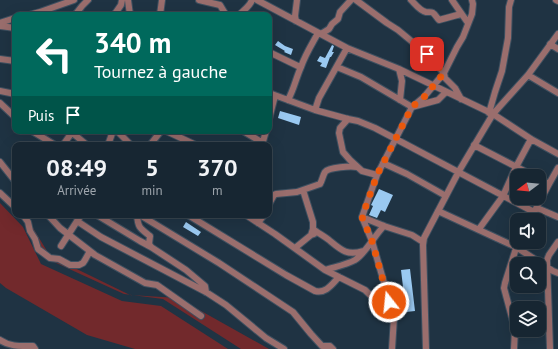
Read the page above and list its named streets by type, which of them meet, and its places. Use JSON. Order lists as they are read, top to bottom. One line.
{"north":"left","page":{"turn":["340 m","Tournez à gauche"],"then":"Puis","eta":["08:49","Arrivée","5","min","370","m"]}}
